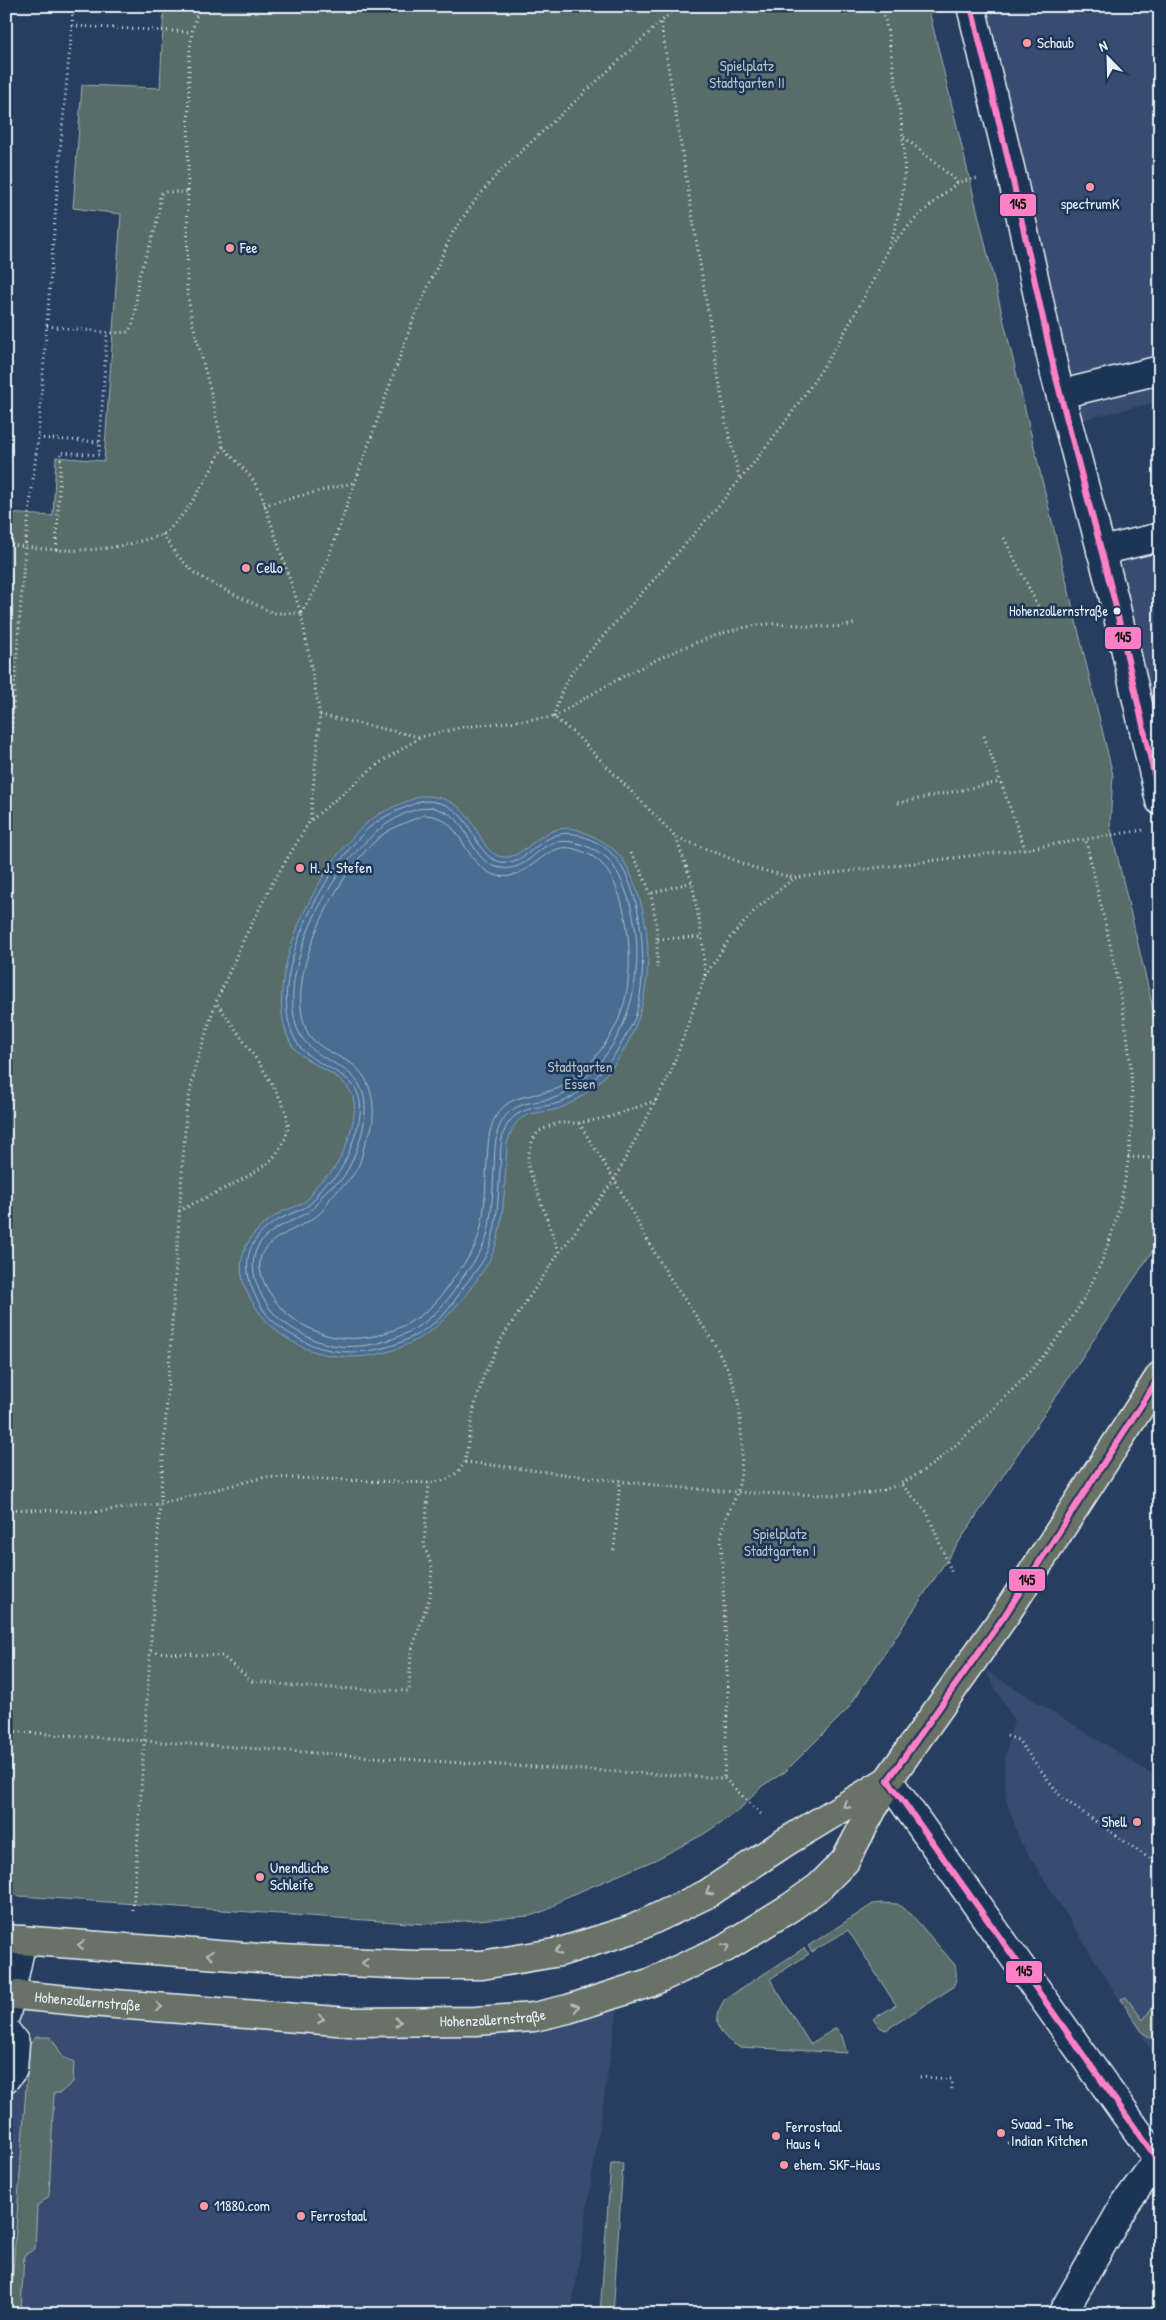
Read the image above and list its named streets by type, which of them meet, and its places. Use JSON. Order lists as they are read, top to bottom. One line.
{"streets":{"main road":["Hohenzollernstraße"]},"parks":["Spielplatz Stadtgarten II","Stadtgarten Essen","Spielplatz Stadtgarten I"],"places":["Schaub","spectrumK","Fee","Cello","Hohenzollernstraße","H. J. Stefen","Shell","Unendliche Schleife","Svaad - The Indian Kitchen","Ferrostaal Haus 4","ehem. SKF-Haus","11880.com","Ferrostaal"],"lines":["transit line 145"],"north":"top left"}
